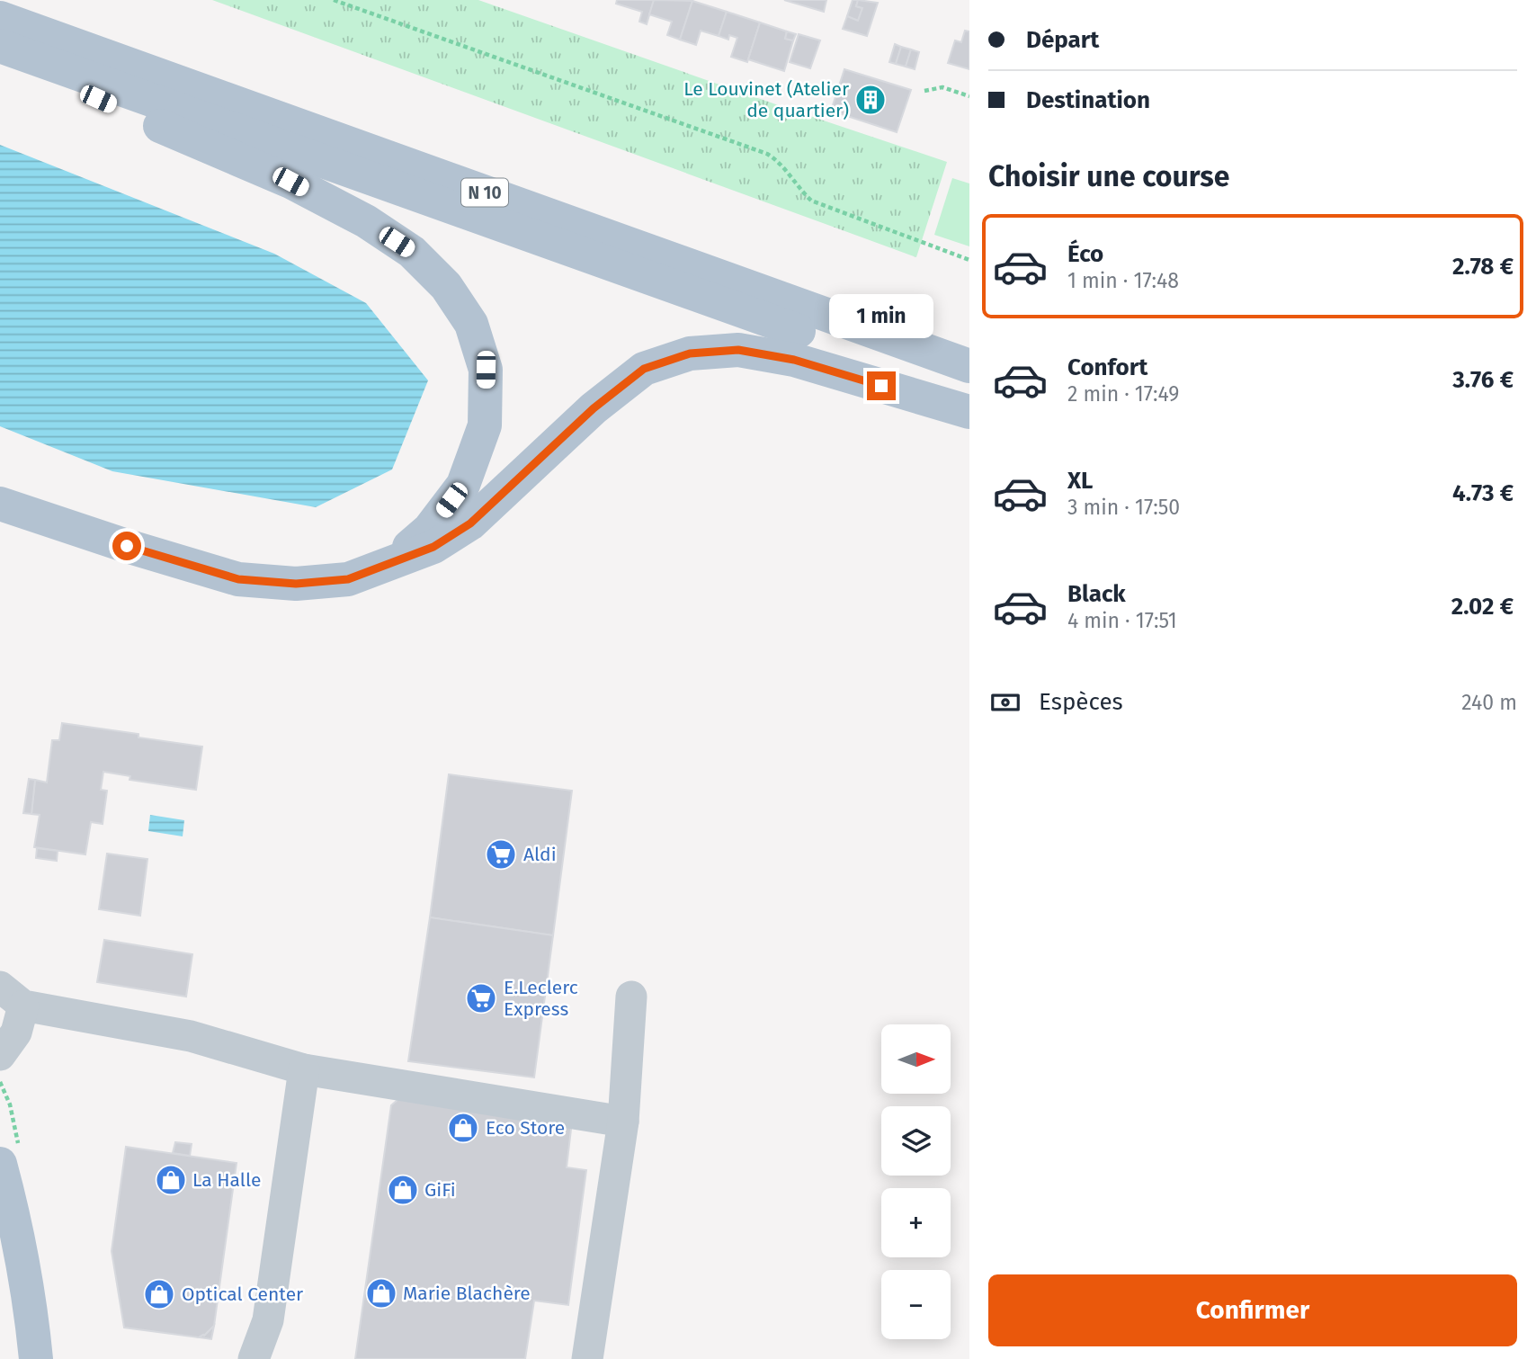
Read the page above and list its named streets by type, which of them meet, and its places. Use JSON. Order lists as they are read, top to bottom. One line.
{"streets":{"main road":["N 10"]},"places":{"building":["Le Louvinet (Atelier de quartier)"],"supermarket":["Aldi","E.Leclerc Express"],"shop":["Eco Store","La Halle","GiFi","Marie Blachère","Optical Center"]},"north":"right","page":{"banner":["Départ","Destination"],"heading":"Choisir une course","list":[{"name":"Éco","note":"1 min · 17:48","value":"2.78 €"},{"name":"Confort","note":"2 min · 17:49","value":"3.76 €"},{"name":"XL","note":"3 min · 17:50","value":"4.73 €"},{"name":"Black","note":"4 min · 17:51","value":"2.02 €"}],"bubble":"1 min","pay":["Espèces","240 m"],"map_buttons":["+","−"],"buttons":"Confirmer"}}
